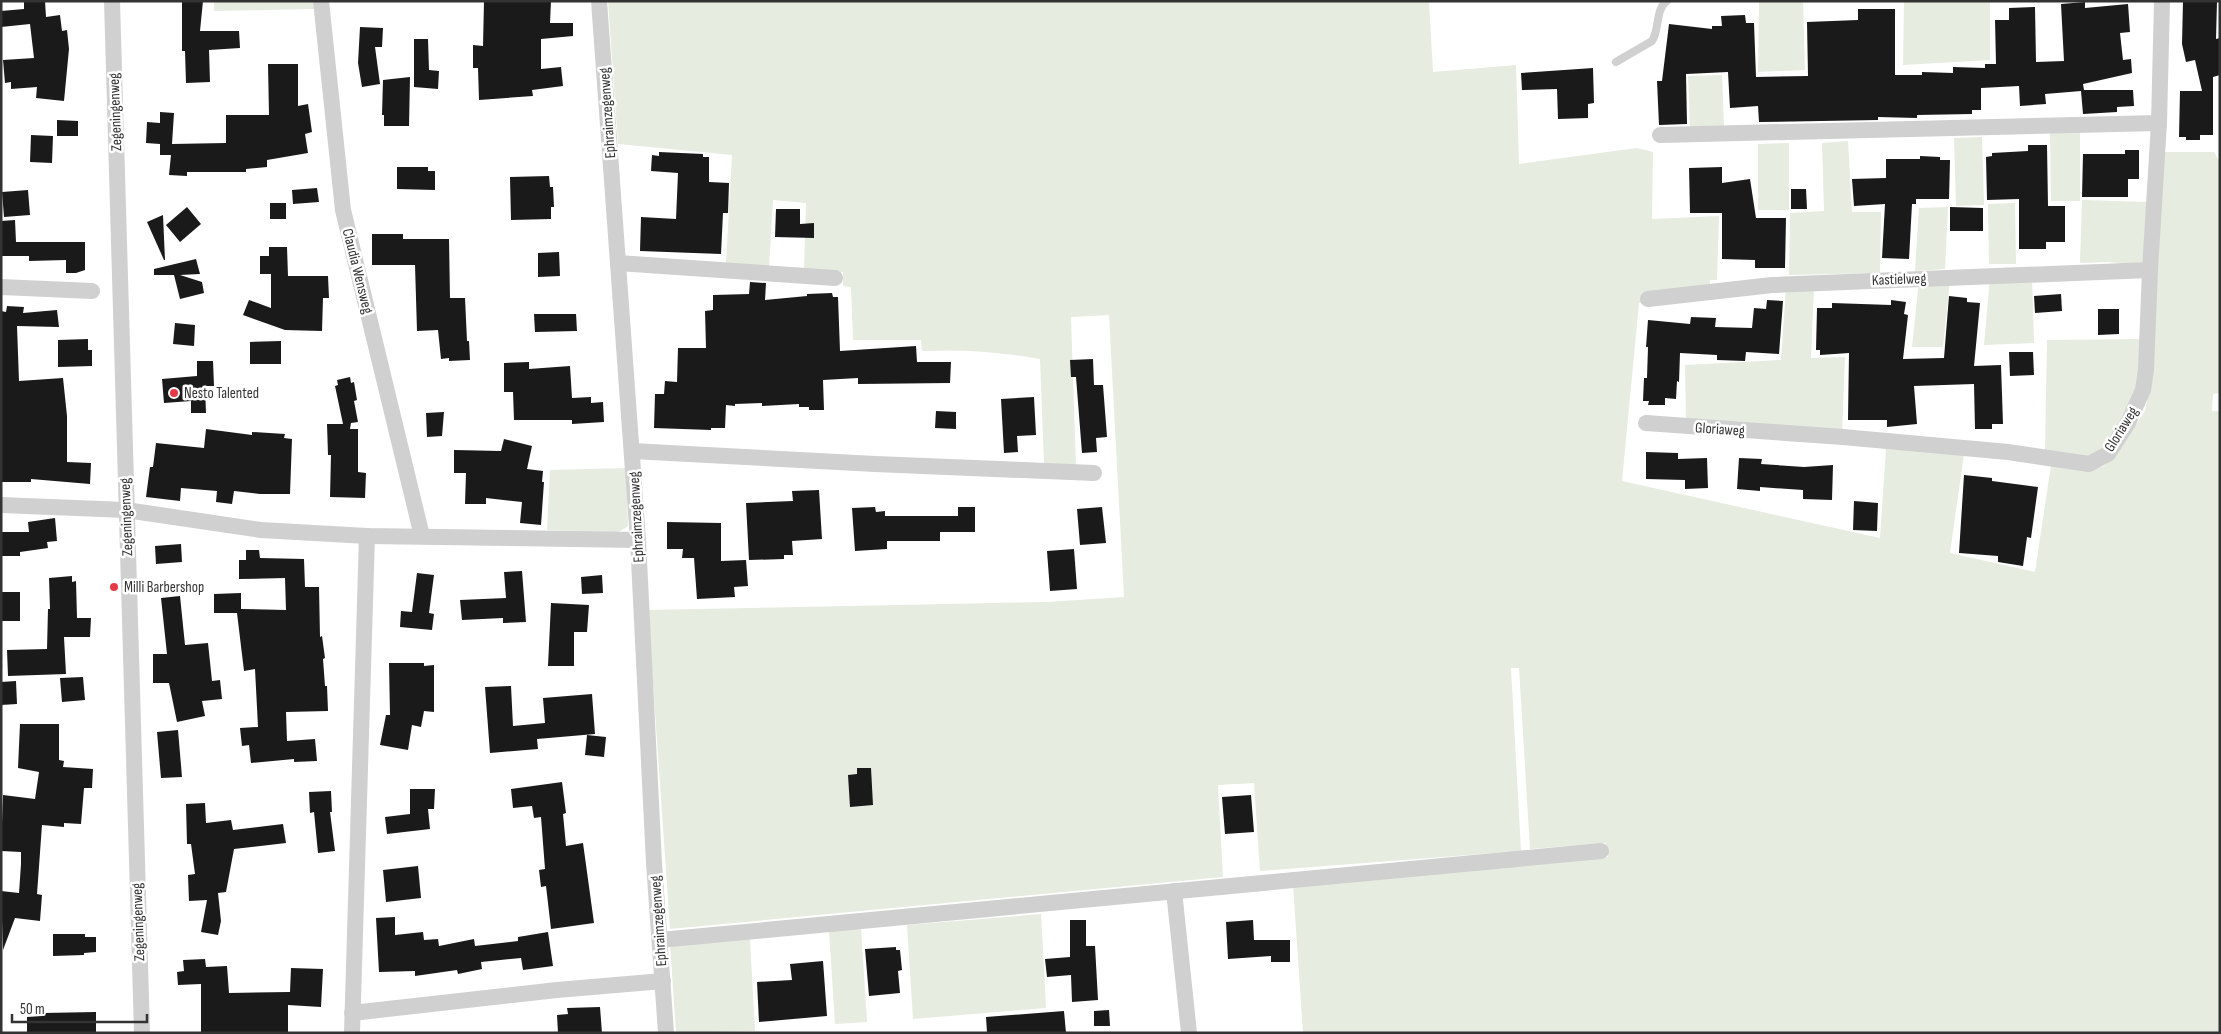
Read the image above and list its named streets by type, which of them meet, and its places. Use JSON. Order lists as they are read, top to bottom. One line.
{"streets":{"street":["Zegeningenweg","Ephraimzegenweg","Claudia Wensweg","Kastielweg","Gloriaweg"]},"crossings":[["Kastielweg","Gloriaweg"]],"places":["Nesto Talented","Milli Barbershop"],"scale_bar":"50 m"}
